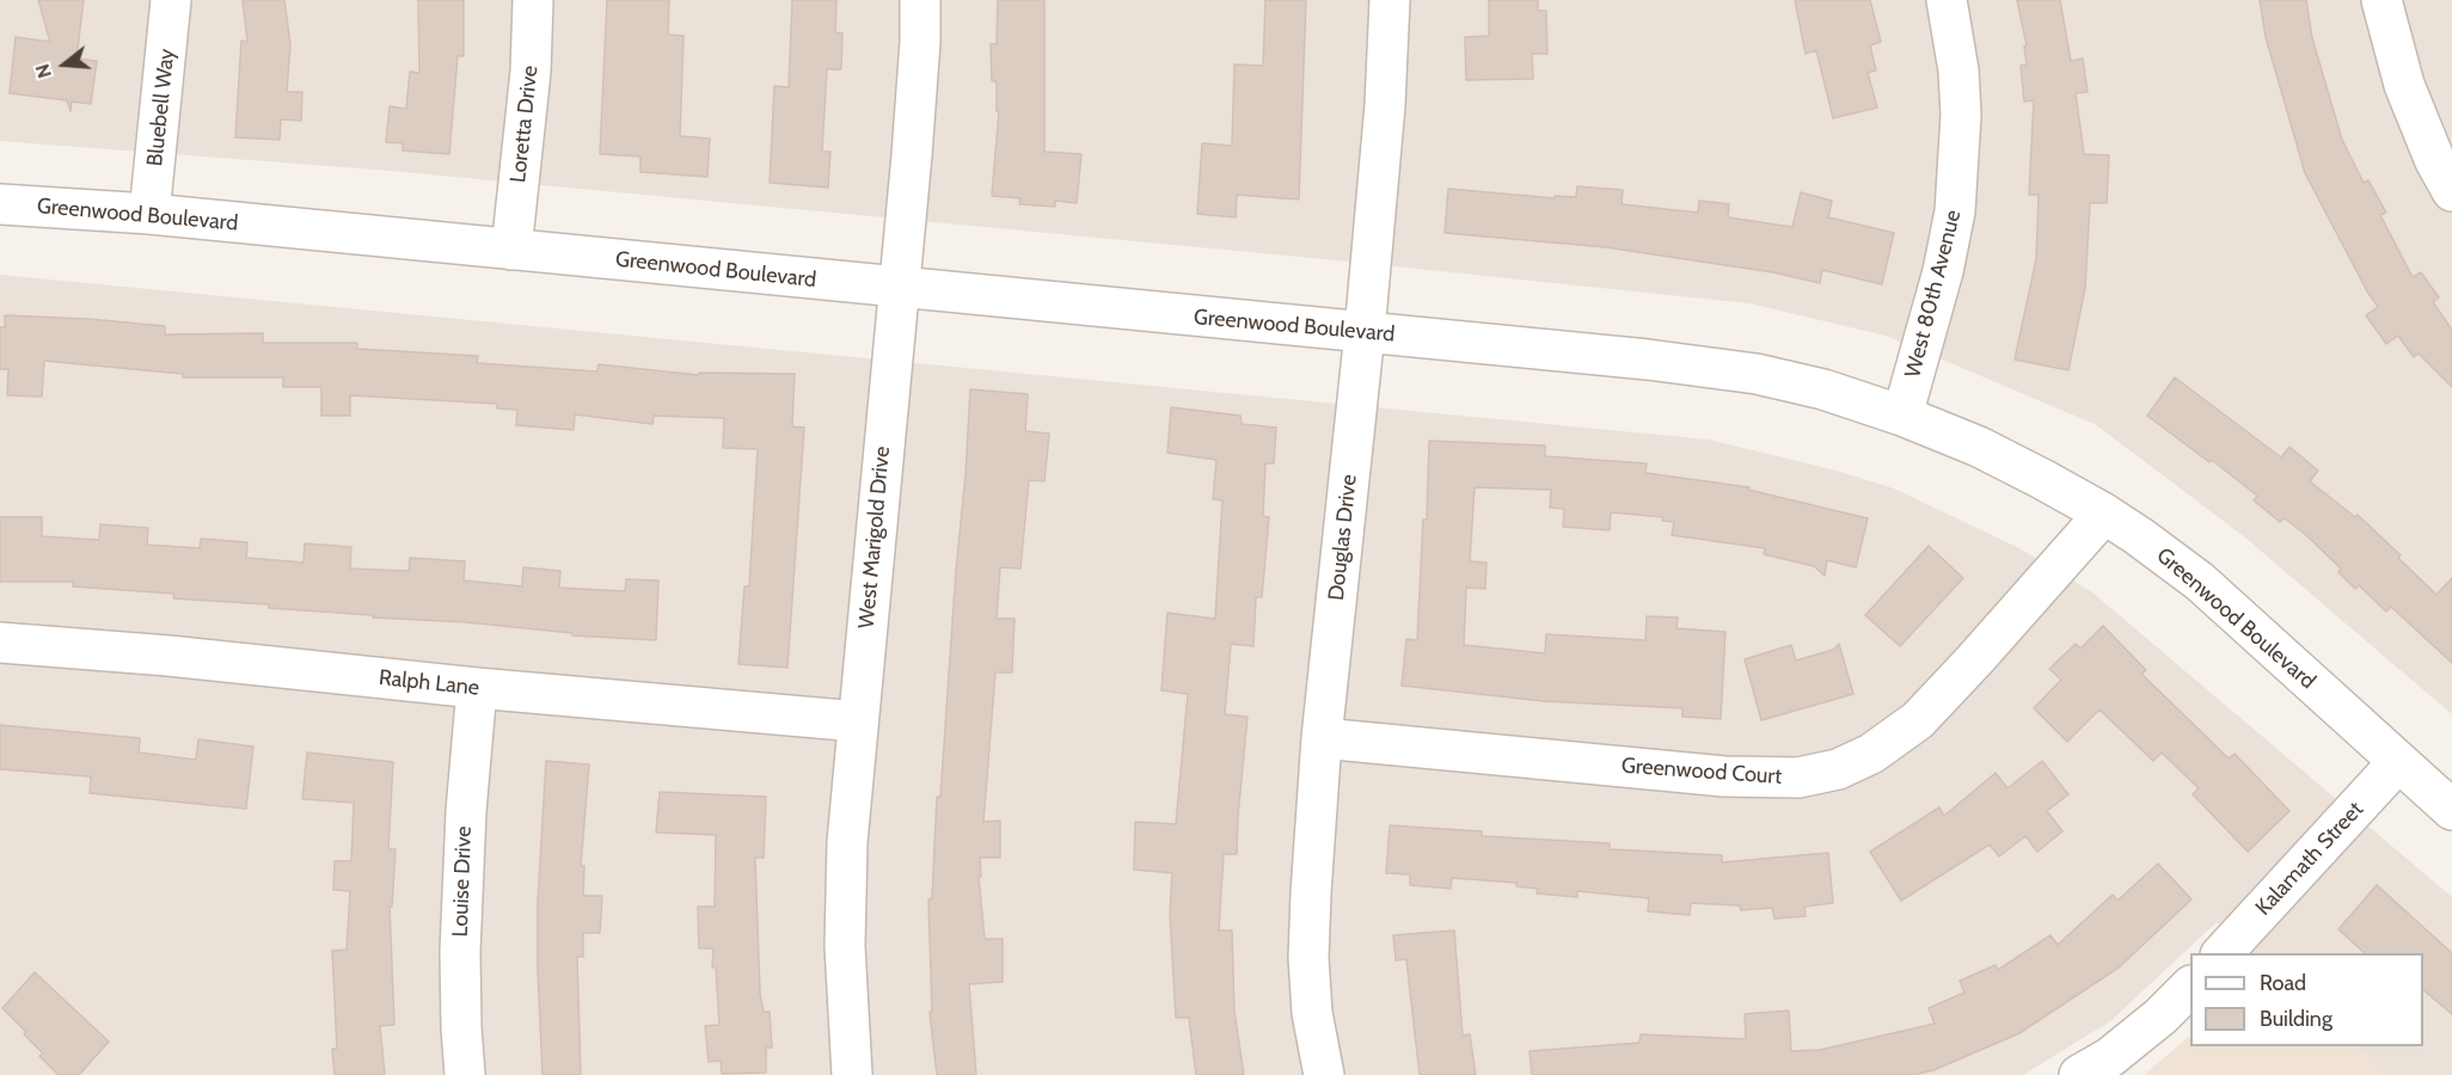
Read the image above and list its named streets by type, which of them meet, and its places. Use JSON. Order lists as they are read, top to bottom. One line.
{"streets":{"street":["Bluebell Way","Loretta Drive","Greenwood Boulevard","West 80th Avenue","West Marigold Drive","Douglas Drive","Ralph Lane","Greenwood Court","Kalamath Street","Louise Drive"]},"crossings":[["Bluebell Way","Greenwood Boulevard"],["Loretta Drive","Greenwood Boulevard"],["Greenwood Boulevard","West 80th Avenue"],["Greenwood Boulevard","West Marigold Drive"],["Greenwood Boulevard","Douglas Drive"],["Greenwood Boulevard","Greenwood Court"],["Greenwood Boulevard","Kalamath Street"],["West Marigold Drive","Ralph Lane"],["Douglas Drive","Greenwood Court"],["Ralph Lane","Louise Drive"]],"legend":["Road","Building"],"north":"left"}
